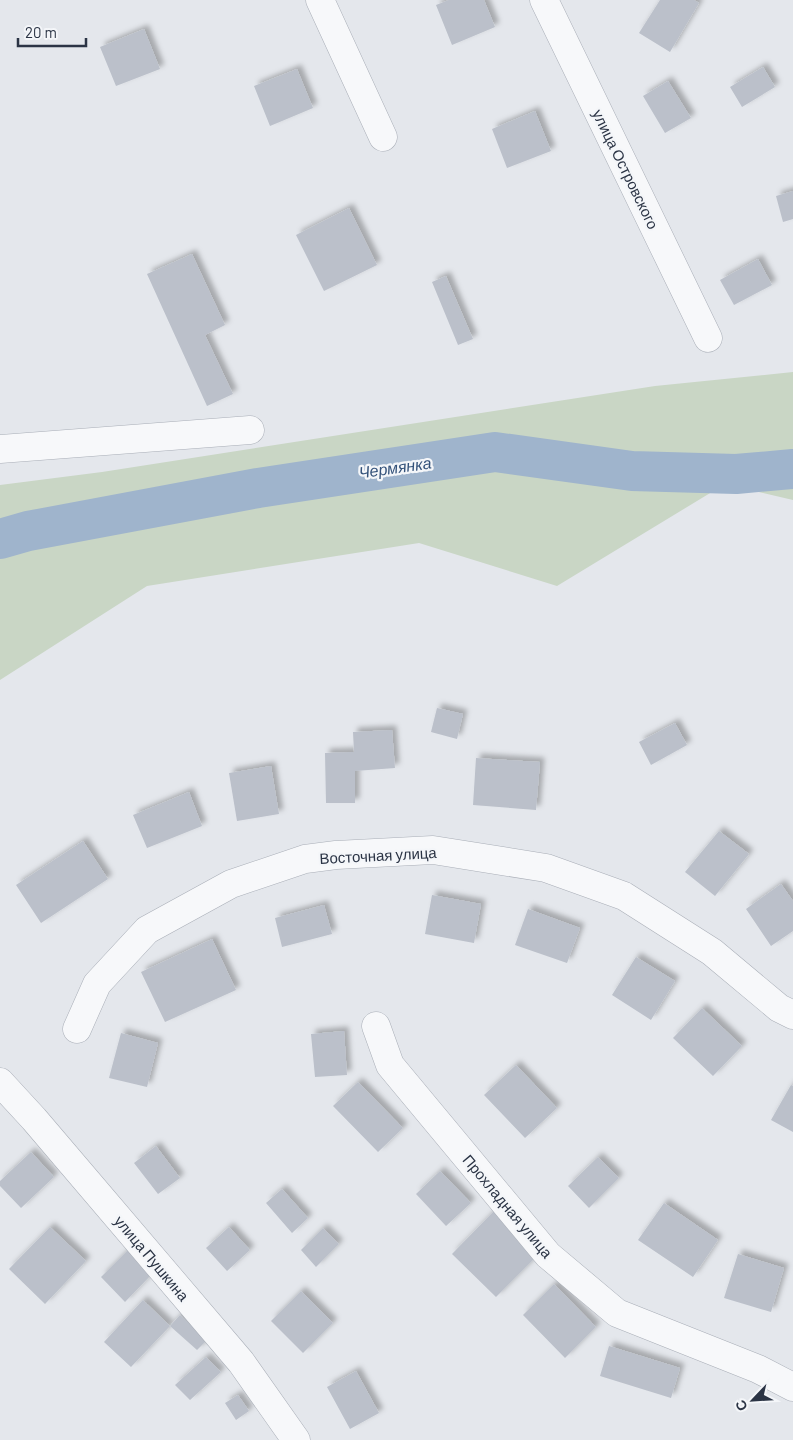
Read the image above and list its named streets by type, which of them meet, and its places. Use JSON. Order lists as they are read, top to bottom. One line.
{"streets":{"street":["улица Островского","Восточная улица","Прохладная улица","улица Пушкина"]},"water":["Чермянка"],"scale_bar":"20 m","north":"bottom left"}
